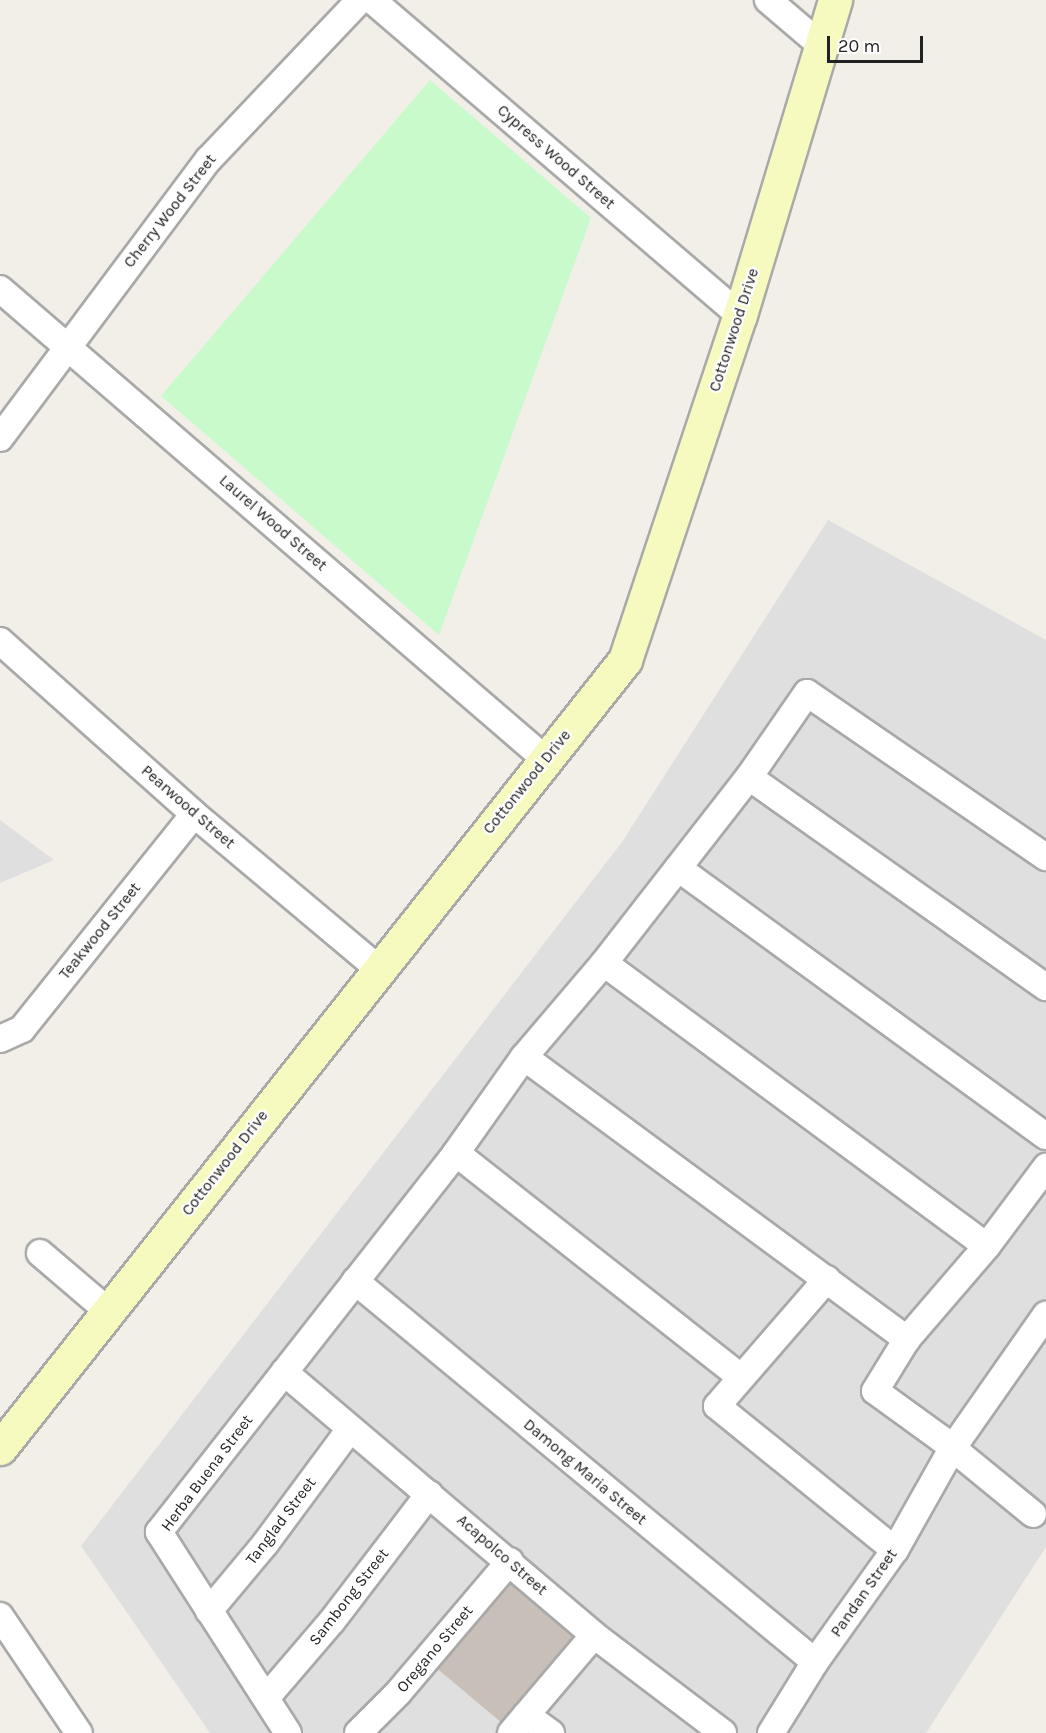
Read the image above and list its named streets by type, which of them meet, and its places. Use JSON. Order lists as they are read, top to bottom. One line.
{"streets":{"street":["Cypress Wood Street","Cherry Wood Street","Cottonwood Drive","Laurel Wood Street","Pearwood Street","Teakwood Street","Damong Maria Street","Herba Buena Street","Tanglad Street","Acapolco Street","Pandan Street","Sambong Street","Oregano Street"]},"crossings":[["Cypress Wood Street","Cottonwood Drive"],["Cherry Wood Street","Laurel Wood Street"],["Cottonwood Drive","Laurel Wood Street"],["Cottonwood Drive","Pearwood Street"],["Pearwood Street","Teakwood Street"],["Damong Maria Street","Herba Buena Street"],["Damong Maria Street","Pandan Street"],["Herba Buena Street","Tanglad Street"],["Herba Buena Street","Acapolco Street"],["Herba Buena Street","Sambong Street"],["Tanglad Street","Acapolco Street"],["Acapolco Street","Sambong Street"],["Acapolco Street","Oregano Street"]],"scale_bar":"20 m"}
